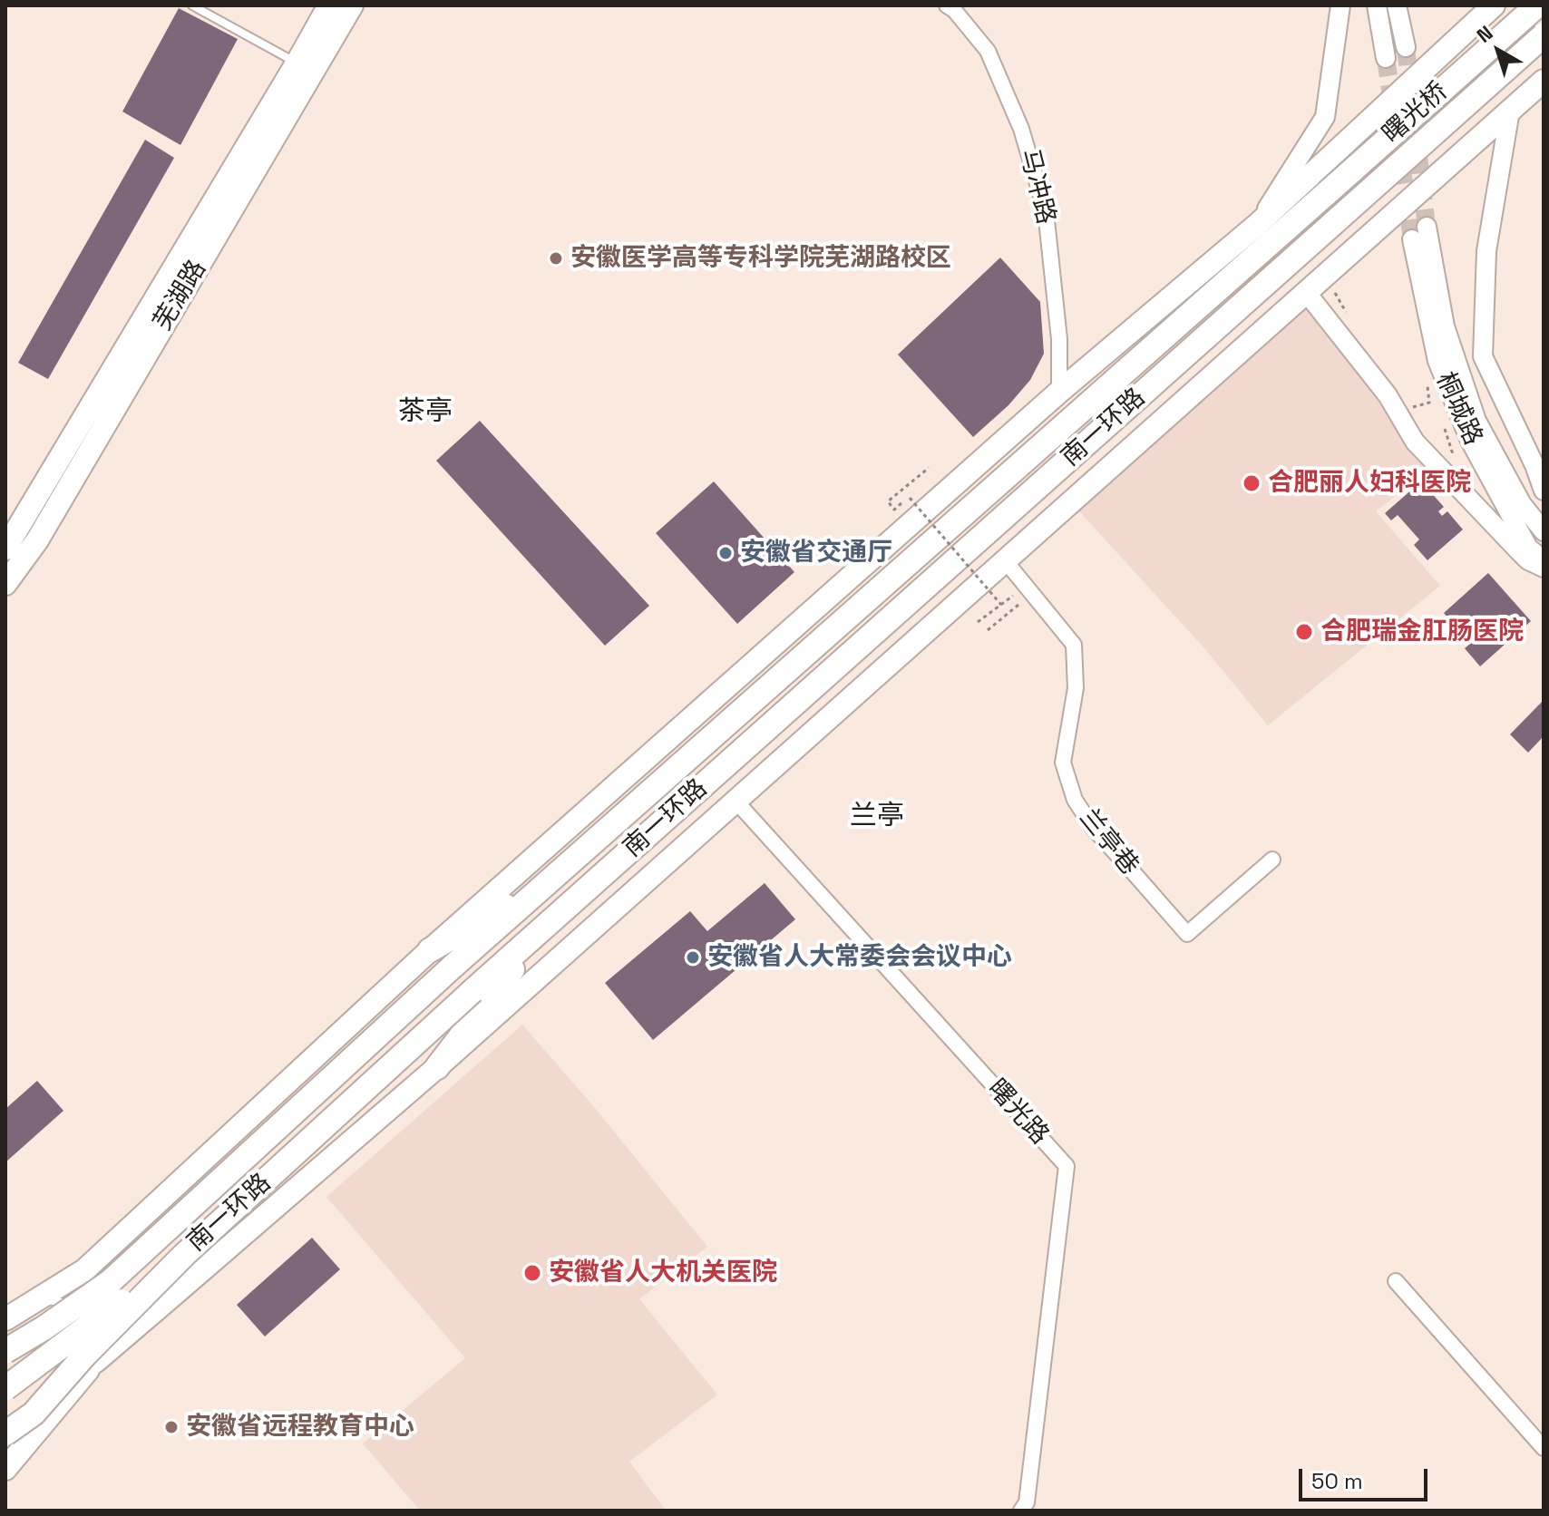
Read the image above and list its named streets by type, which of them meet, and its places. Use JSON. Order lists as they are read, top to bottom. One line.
{"streets":{"highway":["曙光桥","南一环路"],"main road":["芜湖路"],"street":["马冲路","桐城路","兰亭巷","曙光路"]},"crossings":[["曙光桥","南一环路"]],"districts":["茶亭","兰亭"],"places":["安徽医学高等专科学院芜湖路校区","合肥丽人妇科医院","安徽省交通厅","合肥瑞金肛肠医院","安徽省人大常委会会议中心","安徽省人大机关医院","安徽省远程教育中心"],"scale_bar":"50 m","north":"top left"}
